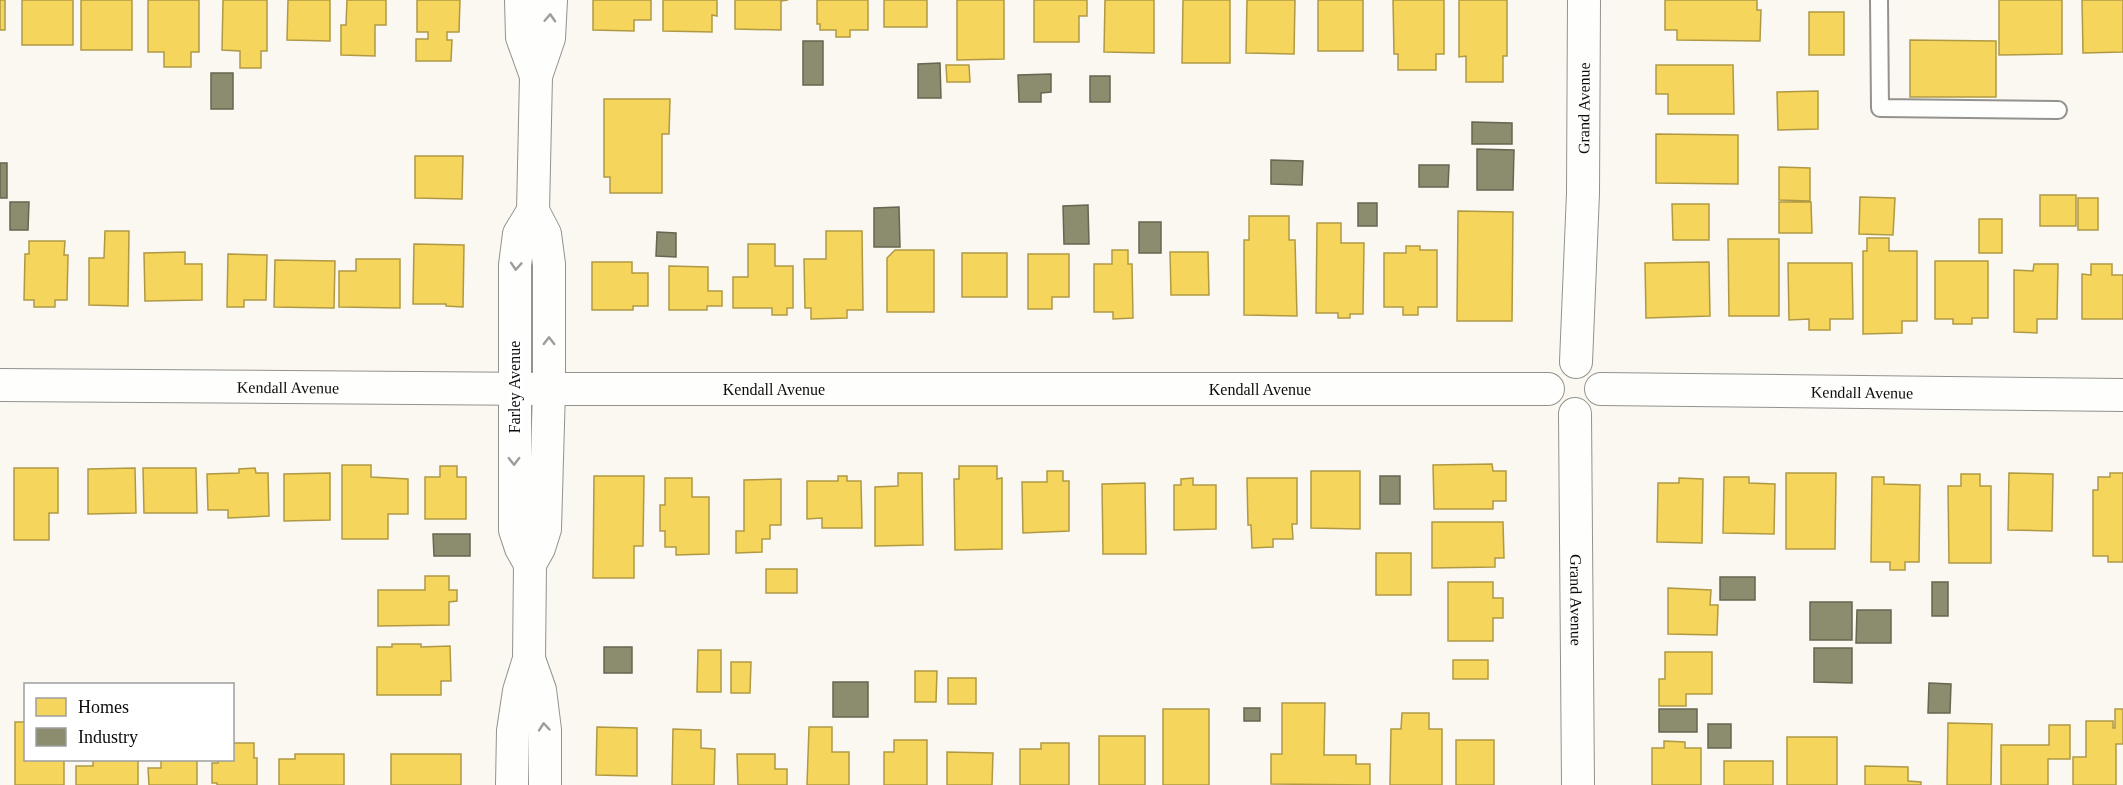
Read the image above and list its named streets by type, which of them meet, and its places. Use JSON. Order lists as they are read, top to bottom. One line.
{"streets":{"street":["Grand Avenue","Kendall Avenue","Farley Avenue"]},"crossings":[["Grand Avenue","Kendall Avenue"],["Kendall Avenue","Farley Avenue"]],"legend":["Homes","Industry"]}
